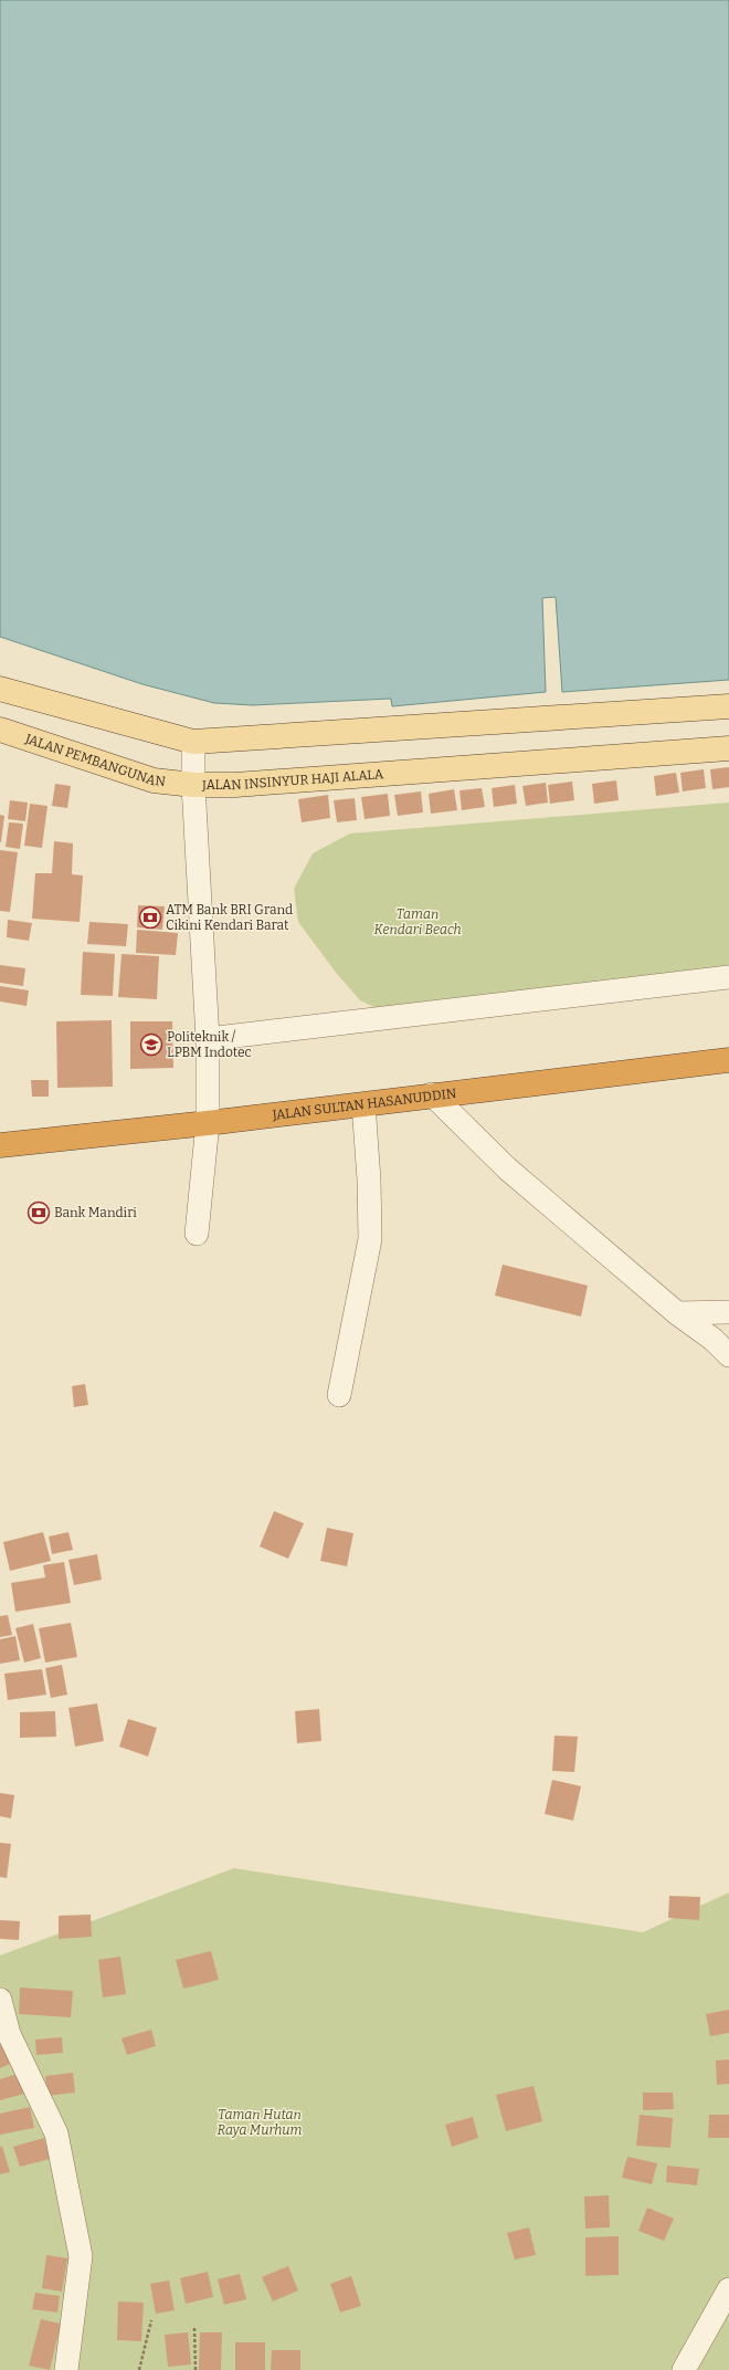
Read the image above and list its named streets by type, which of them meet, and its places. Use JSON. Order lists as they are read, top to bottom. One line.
{"streets":{"highway":["JALAN SULTAN HASANUDDIN"],"main road":["JALAN PEMBANGUNAN","JALAN INSINYUR HAJI ALALA"]},"crossings":[["JALAN PEMBANGUNAN","JALAN INSINYUR HAJI ALALA"],["JALAN INSINYUR HAJI ALALA","JALAN SULTAN HASANUDDIN"]],"parks":["Taman Kendari Beach","Taman Hutan Raya Murhum"],"places":{"bank":["ATM Bank BRI Grand Cikini Kendari Barat","Bank Mandiri"],"school or university":["Politeknik / LPBM Indotec"]}}
